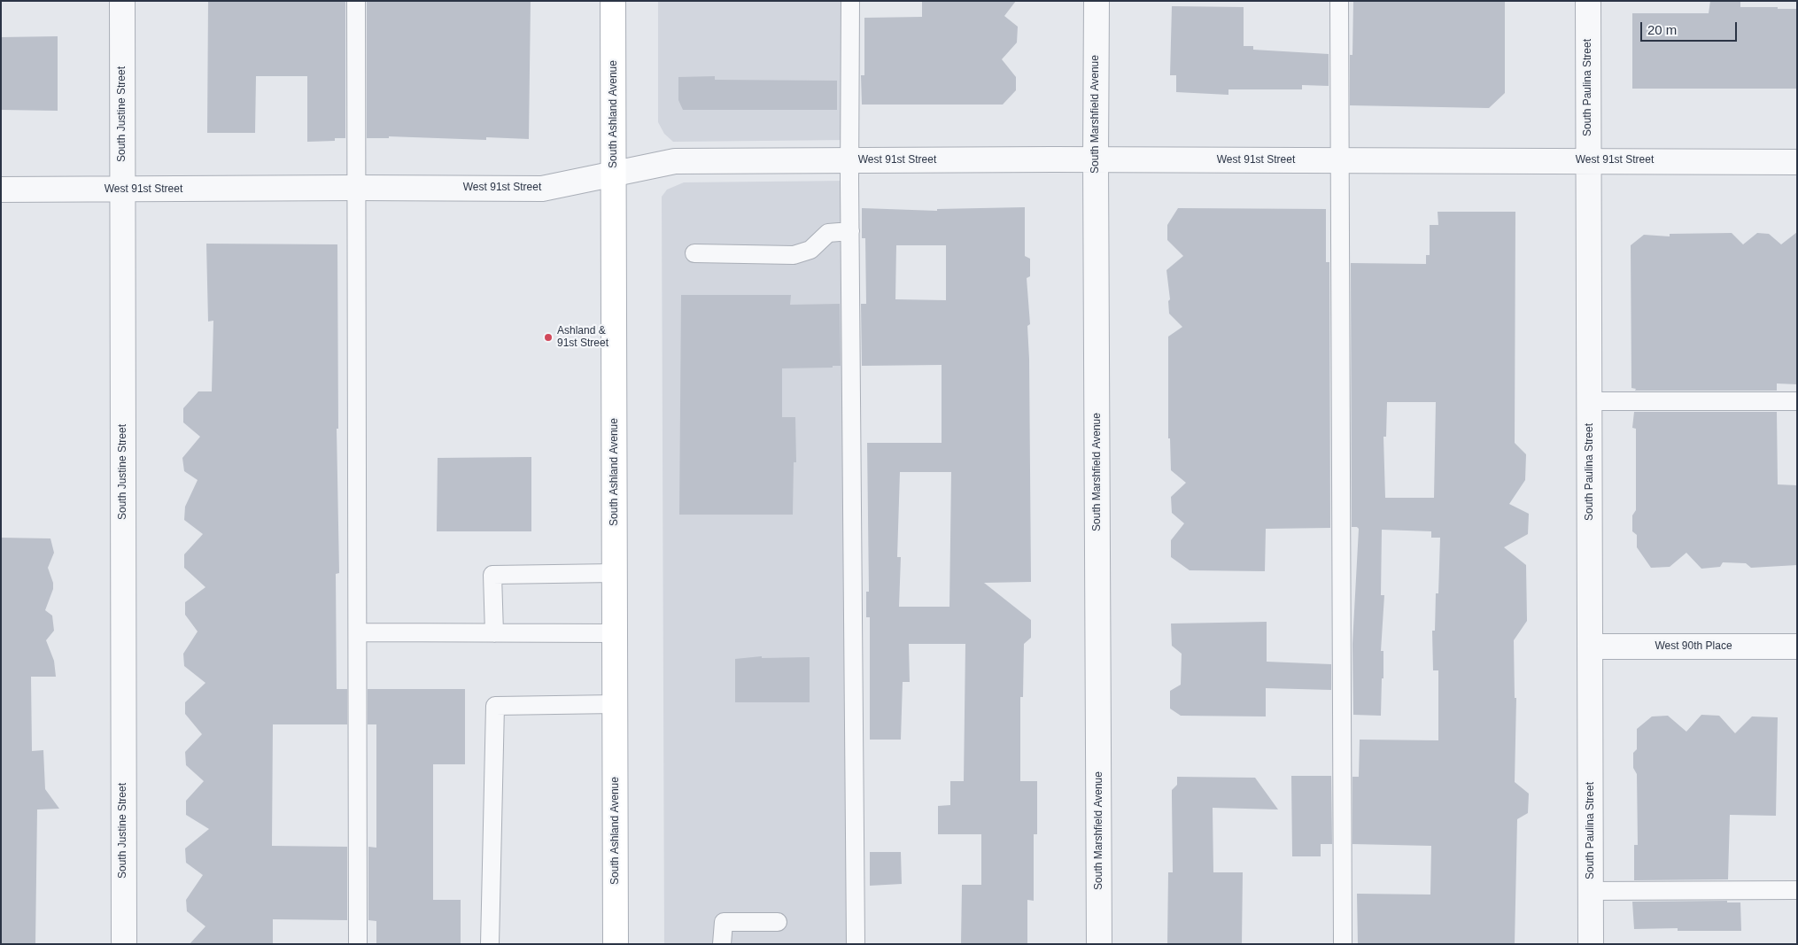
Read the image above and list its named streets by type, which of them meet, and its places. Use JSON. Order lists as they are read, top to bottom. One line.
{"streets":{"main road":["South Ashland Avenue"],"street":["South Paulina Street","South Justine Street","South Marshfield Avenue","West 91st Street","West 90th Place"]},"crossings":[["South Paulina Street","West 91st Street"],["South Paulina Street","West 90th Place"],["South Justine Street","West 91st Street"],["South Ashland Avenue","West 91st Street"],["South Marshfield Avenue","West 91st Street"]],"places":["Ashland & 91st Street"],"scale_bar":"20 m"}
